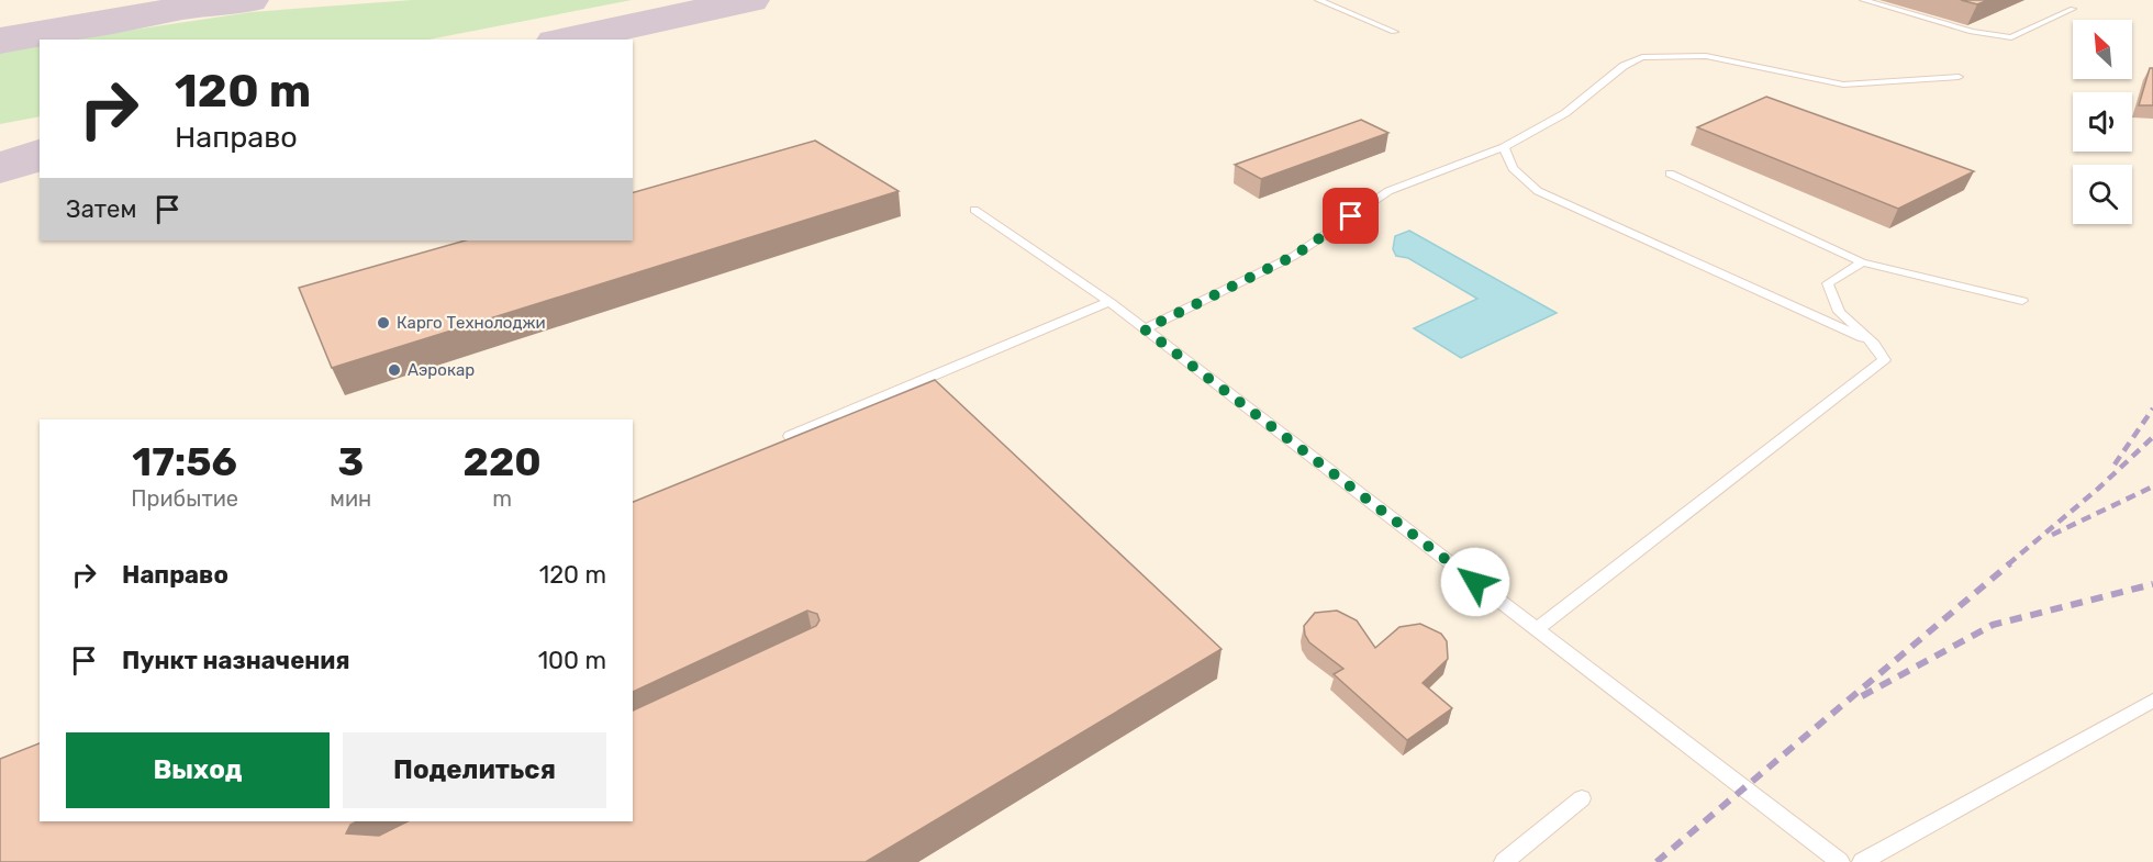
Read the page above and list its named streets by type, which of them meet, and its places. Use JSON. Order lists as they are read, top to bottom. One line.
{"places":["Карго Технолоджи","Аэрокар"],"north":"top left","page":{"turn":["120 m","Направо"],"then":"Затем","eta":["17:56","Прибытие","3","мин","220","m"],"list":[{"name":"Направо","value":"120 m"},{"name":"Пункт назначения","value":"100 m"}],"buttons":["Выход","Поделиться"]}}
